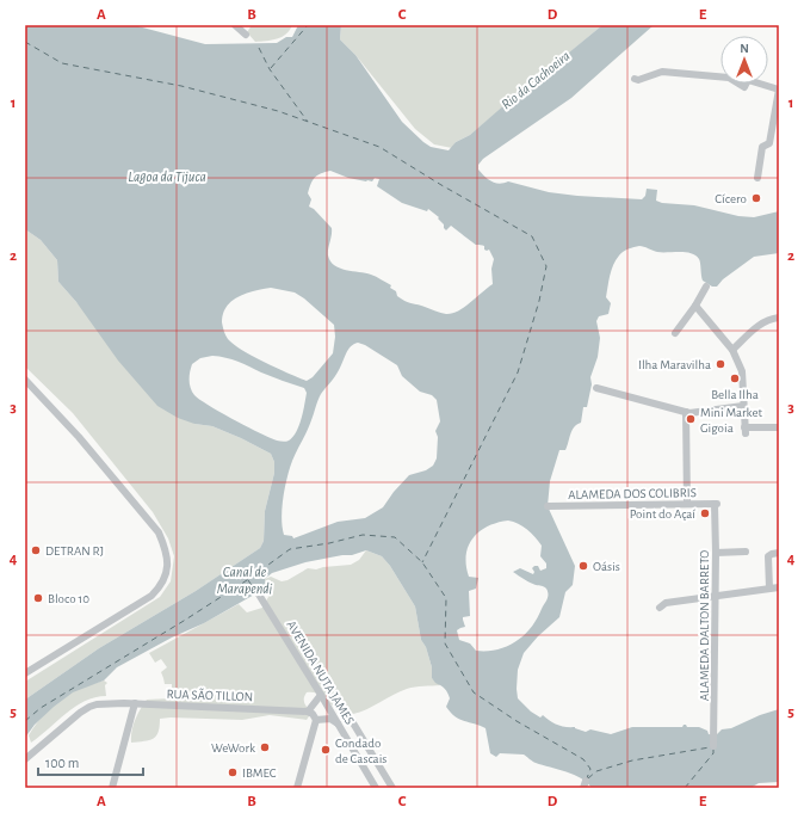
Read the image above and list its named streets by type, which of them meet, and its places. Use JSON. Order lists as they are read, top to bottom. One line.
{"streets":{"street":["ALAMEDA DOS COLIBRIS","ALAMEDA DALTON BARRETO","AVENIDA NUTA JAMES","RUA SÃO TILLON"]},"crossings":[["ALAMEDA DOS COLIBRIS","ALAMEDA DALTON BARRETO"]],"water":["Rio da Cachoeira","Lagoa da Tijuca","Canal de Marapendi"],"places":["Cícero","Ilha Maravilha","Bella Ilha","Mini Market Gigoia","Point do Açaí","DETRAN RJ","Oásis","Bloco 10","WeWork","Condado de Cascais","IBMEC"],"scale_bar":"100 m","north":"top","grid":{"columns":["A","B","C","D","E"],"rows":["1","2","3","4","5"]}}
